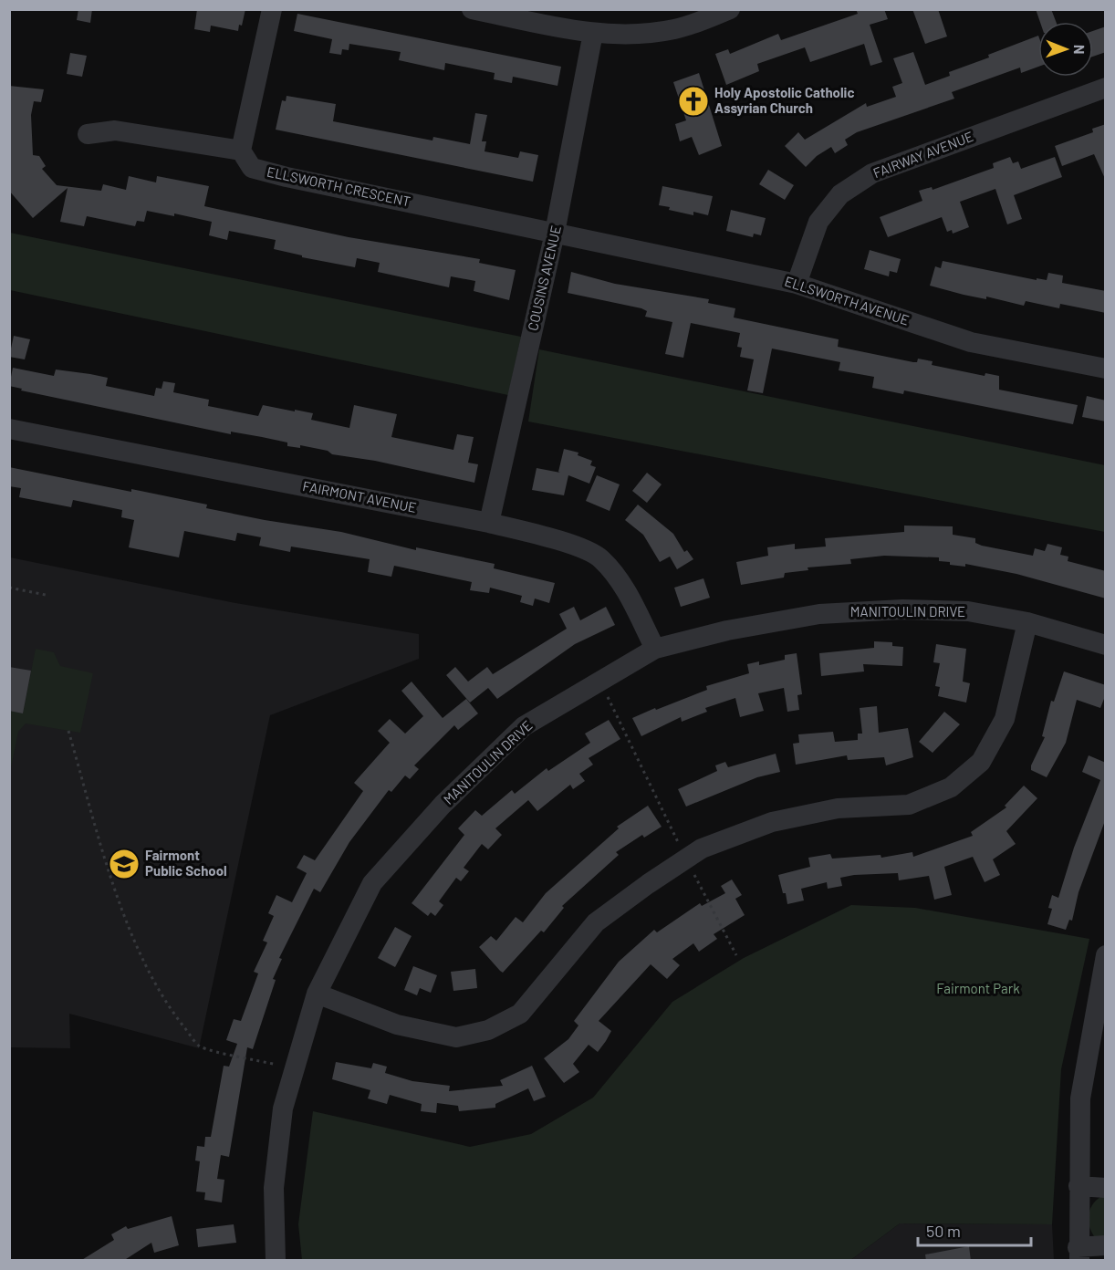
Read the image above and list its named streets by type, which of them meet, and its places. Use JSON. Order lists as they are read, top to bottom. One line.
{"streets":{"street":["FAIRWAY AVENUE","ELLSWORTH CRESCENT","COUSINS AVENUE","ELLSWORTH AVENUE","FAIRMONT AVENUE","MANITOULIN DRIVE"]},"crossings":[["FAIRWAY AVENUE","ELLSWORTH AVENUE"],["ELLSWORTH CRESCENT","COUSINS AVENUE"],["ELLSWORTH CRESCENT","ELLSWORTH AVENUE"],["COUSINS AVENUE","ELLSWORTH AVENUE"],["COUSINS AVENUE","FAIRMONT AVENUE"],["FAIRMONT AVENUE","MANITOULIN DRIVE"]],"parks":["Fairmont Park"],"places":{"church":["Holy Apostolic Catholic Assyrian Church"],"school or university":["Fairmont Public School"]},"scale_bar":"50 m","north":"right"}
